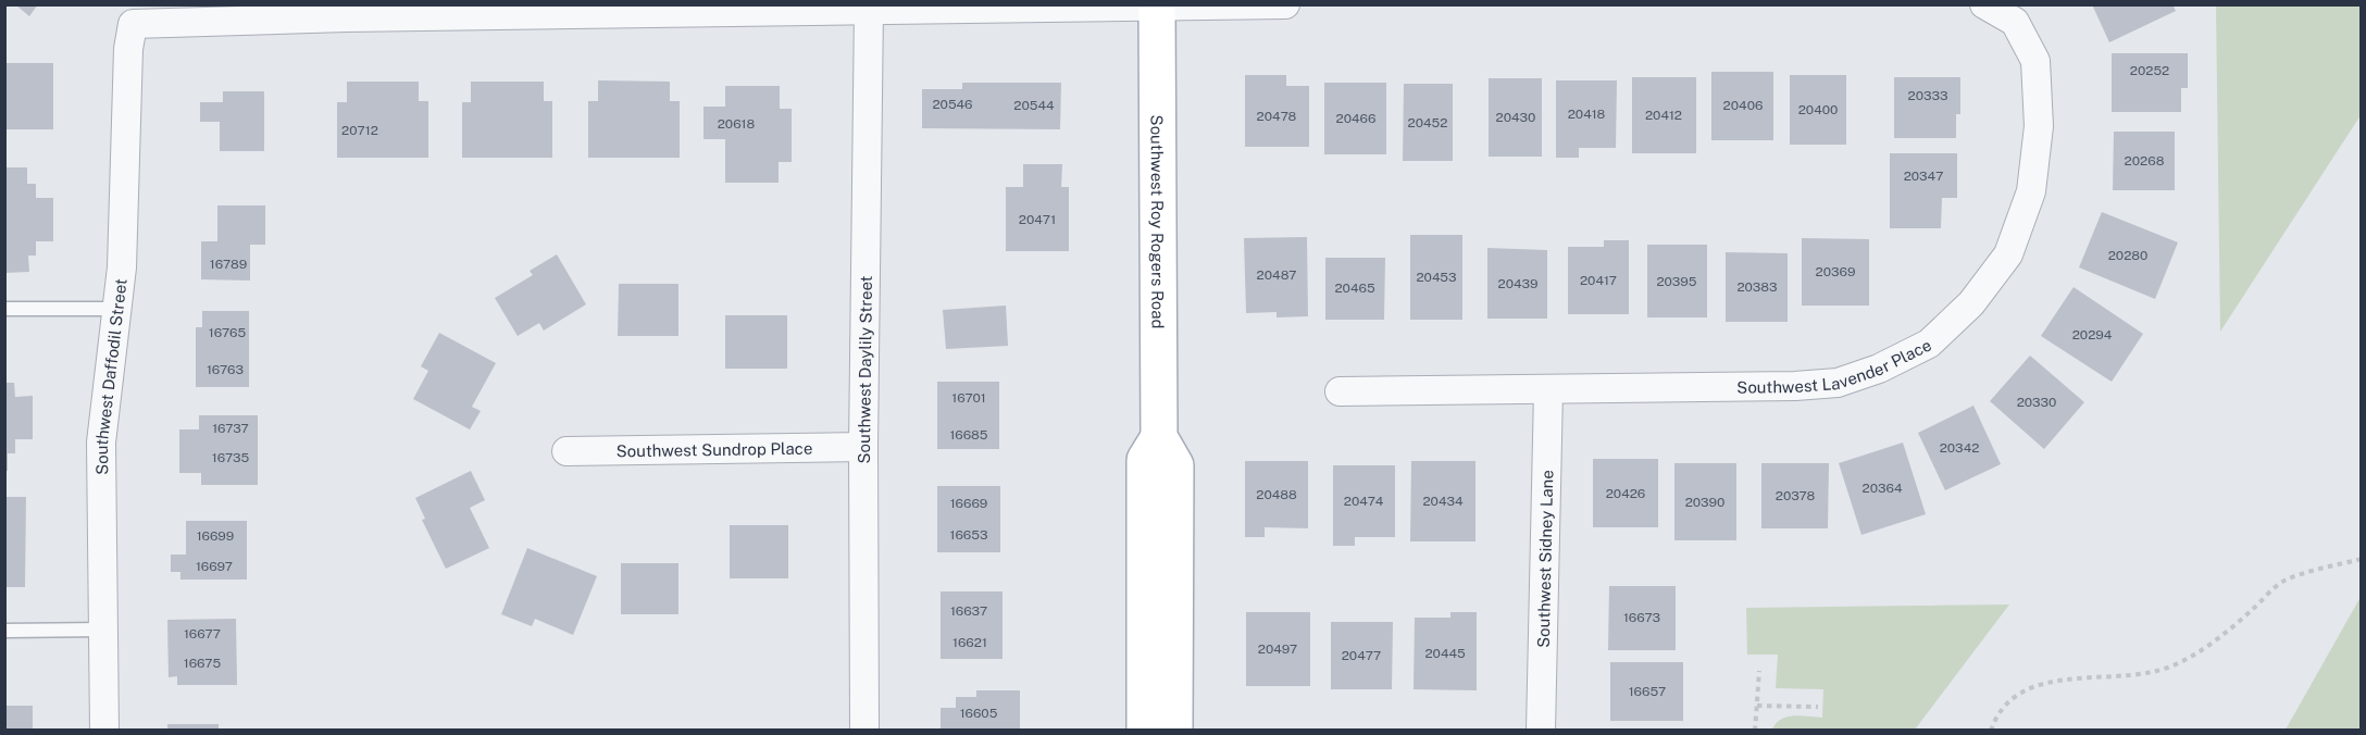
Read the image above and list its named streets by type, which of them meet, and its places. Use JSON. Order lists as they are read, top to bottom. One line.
{"streets":{"main road":["Southwest Roy Rogers Road"],"street":["Southwest Lavender Place","Southwest Daylily Street","Southwest Daffodil Street","Southwest Sundrop Place","Southwest Sidney Lane"]},"crossings":[["Southwest Lavender Place","Southwest Sidney Lane"],["Southwest Daylily Street","Southwest Sundrop Place"]],"house_numbers":["20252","20333","20546","20544","20406","20400","20418","20412","20478","20430","20466","20452","20618","20712","20268","20347","20471","20280","16789","20369","20487","20453","20417","20395","20439","20383","20465","16765","20294","16763","16701","20330","16737","16685","20342","16735","20364","20426","20488","20378","20474","20434","20390","16669","16653","16699","16697","16637","16673","16677","16621","20497","20445","20477","16675","16657","16605"]}
